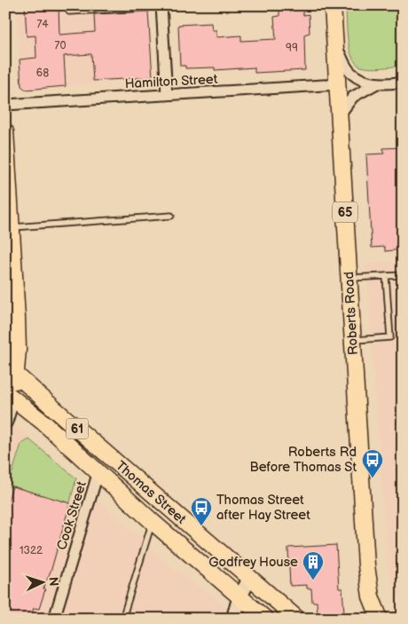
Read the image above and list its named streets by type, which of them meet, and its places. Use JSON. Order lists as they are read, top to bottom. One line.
{"streets":{"main road":["65","Roberts Road","61","Thomas Street"],"street":["Hamilton Street","Cook Street"]},"crossings":[["Hamilton Street","Roberts Road"],["Thomas Street","Cook Street"]],"places":{"bus stop":["Roberts Rd Before Thomas St","Thomas Street after Hay Street"],"building":["Godfrey House"]},"house_numbers":["74","70","99","68","1322"],"north":"right"}
